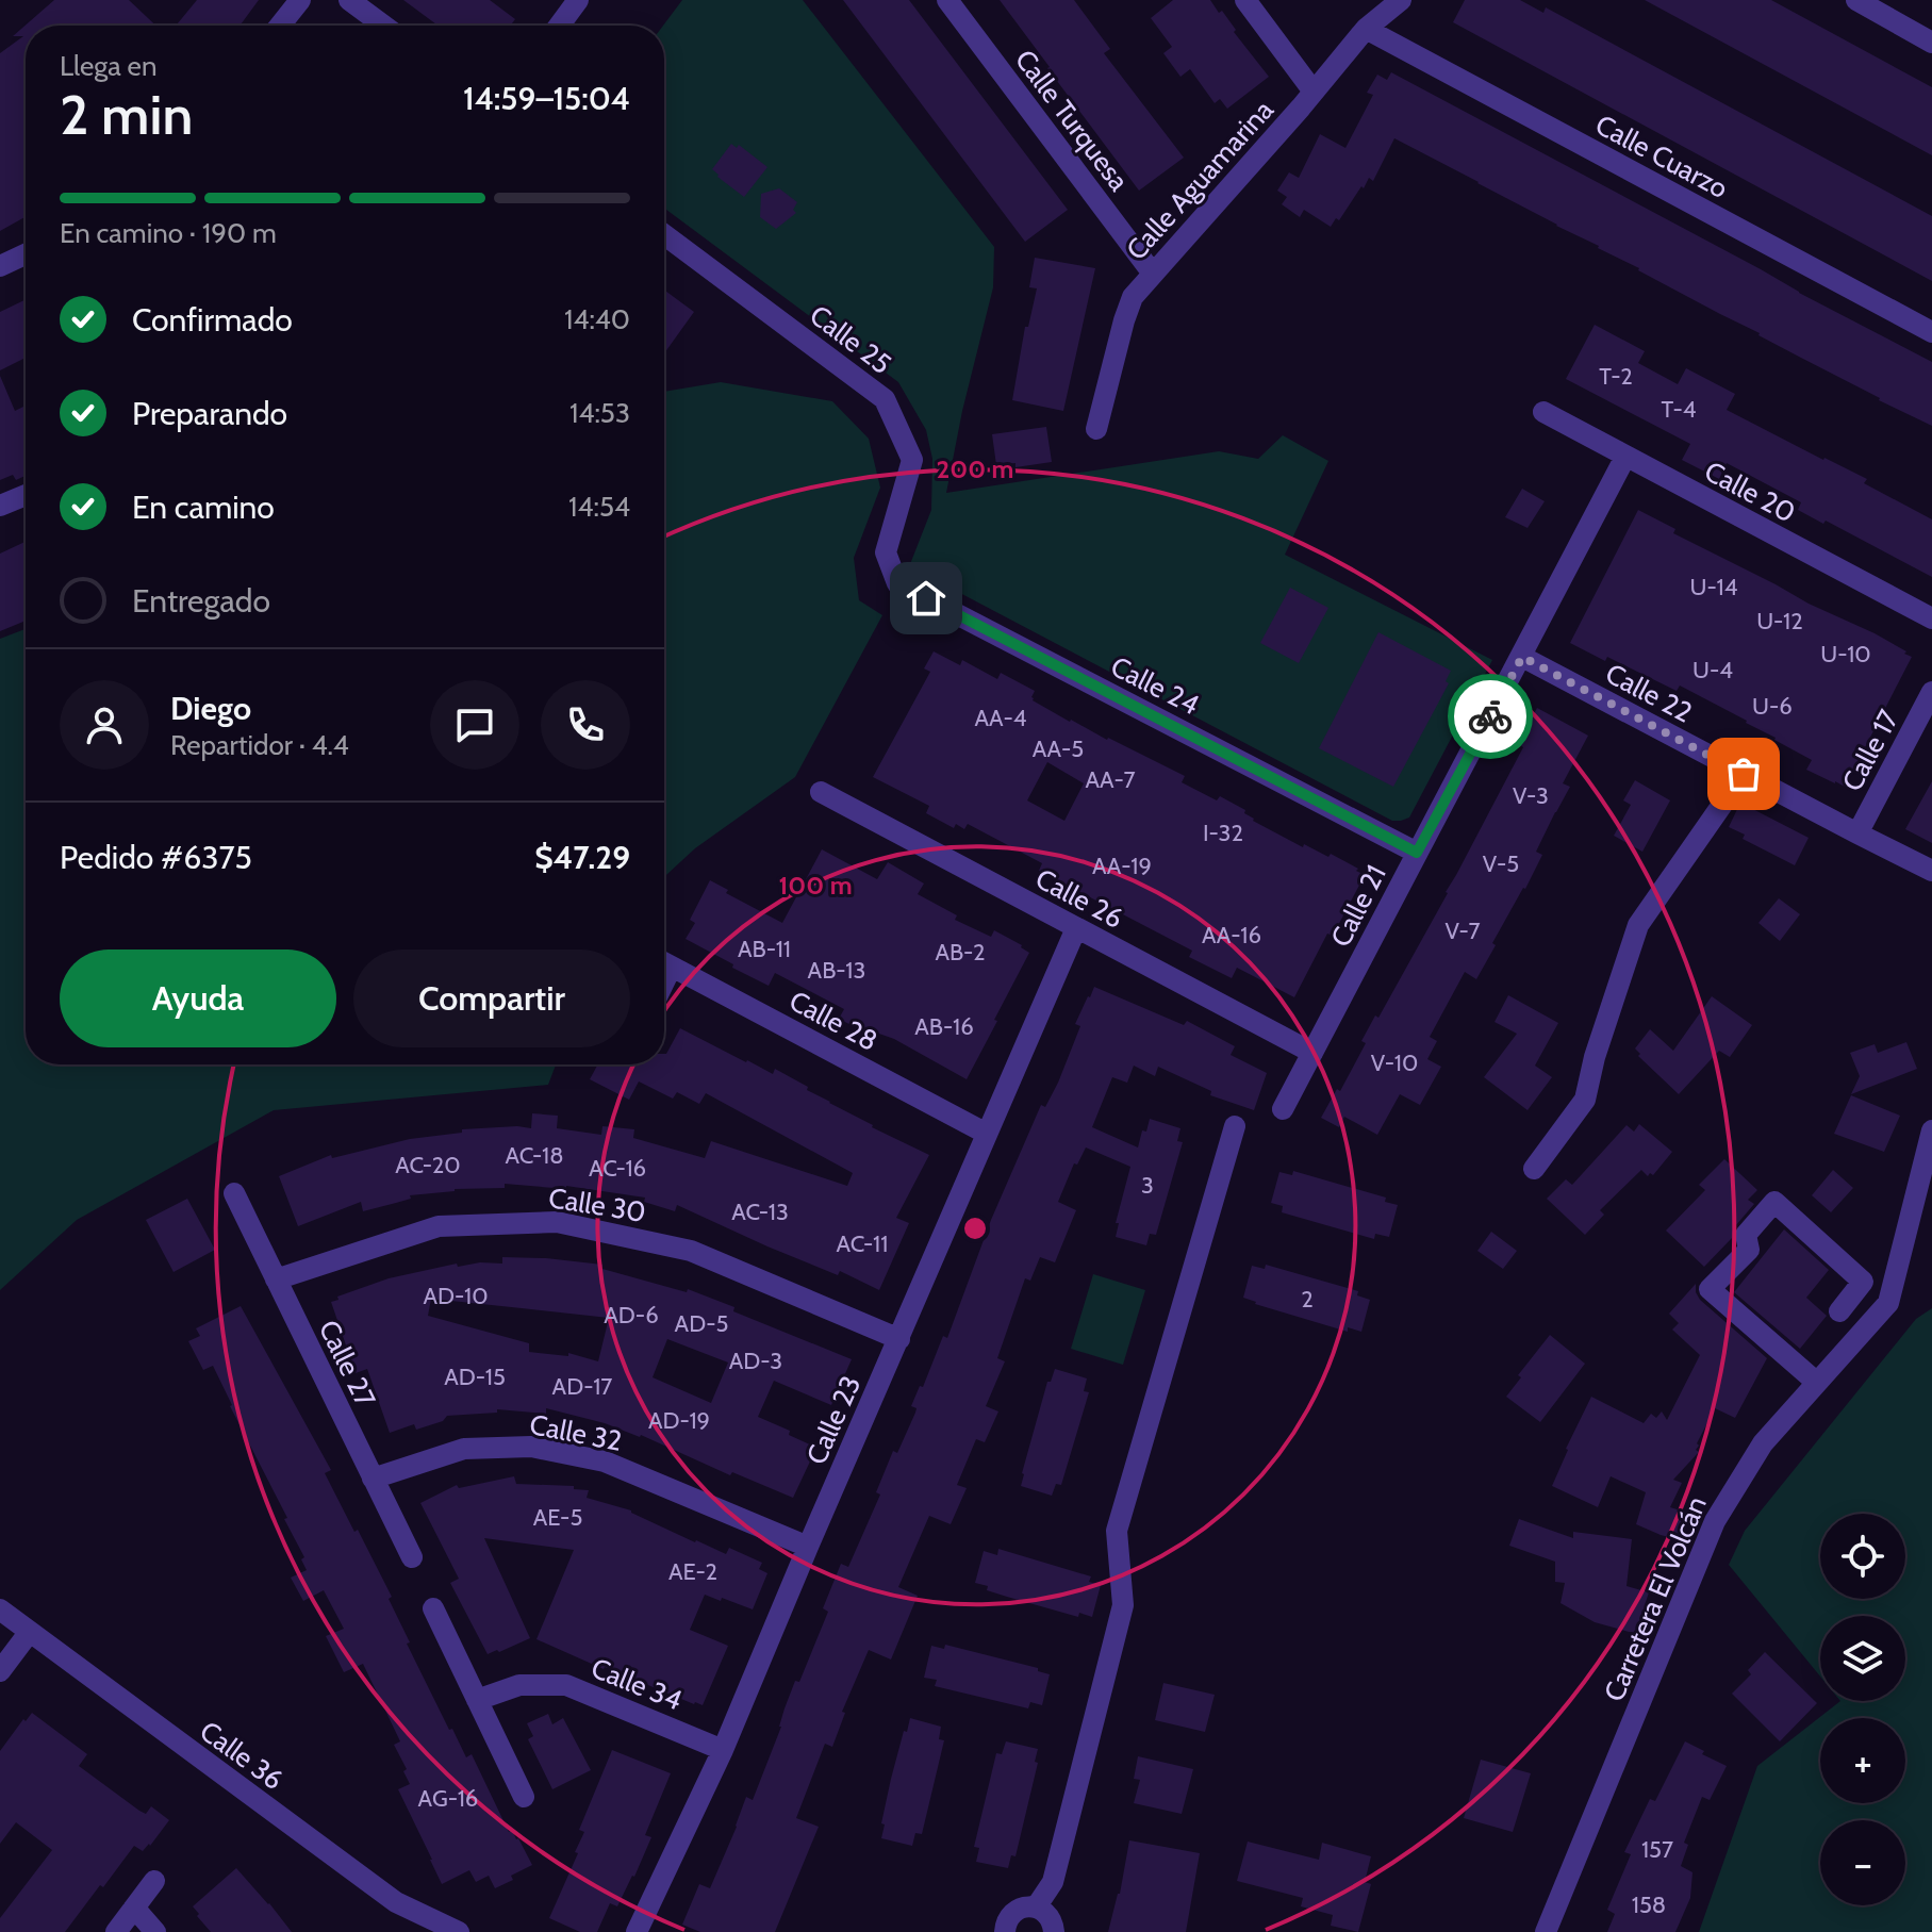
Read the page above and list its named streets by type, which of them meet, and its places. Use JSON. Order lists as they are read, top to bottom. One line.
{"streets":{"street":["Calle Turquesa","Calle Cuarzo","Calle Aguamarina","Calle 25","Calle 20","Calle 24","Calle 22","Calle 17","Calle 26","Calle 21","Calle 28","Calle 30","Calle 27","Calle 23","Calle 32","Carretera El Volcán","Calle 34","Calle 36"]},"crossings":[["Calle Turquesa","Calle Aguamarina"],["Calle Cuarzo","Calle Aguamarina"],["Calle 25","Calle 24"],["Calle 20","Calle 21"],["Calle 24","Calle 21"],["Calle 22","Calle 17"],["Calle 22","Calle 21"],["Calle 26","Calle 21"],["Calle 26","Calle 23"],["Calle 28","Calle 23"],["Calle 30","Calle 27"],["Calle 30","Calle 23"],["Calle 27","Calle 32"],["Calle 23","Calle 32"],["Calle 23","Calle 34"]],"house_numbers":["T-2","T-4","U-14","U-12","U-10","U-4","U-6","AA-4","AA-5","AA-7","V-3","I-32","V-5","AA-19","V-7","AA-16","AB-11","AB-2","AB-13","AB-16","V-10","AC-18","AC-20","AC-16","3","AC-13","AC-11","AD-10","2","AD-6","AD-5","AD-3","AD-15","AD-17","AD-19","AE-5","AE-2","AG-16","157","158"],"page":{"heading":["2 min","Llega en","14:59–15:04"],"panel":["Diego","Repartidor · 4.4","Pedido #6375","$47.29"],"bar":"En camino · 190 m","list":[["Confirmado","14:40"],["Preparando","14:53"],["En camino","14:54"],"Entregado"],"buttons":["Ayuda","Compartir"],"map_buttons":["+","−"]},"rings":["200 m","100 m"]}
